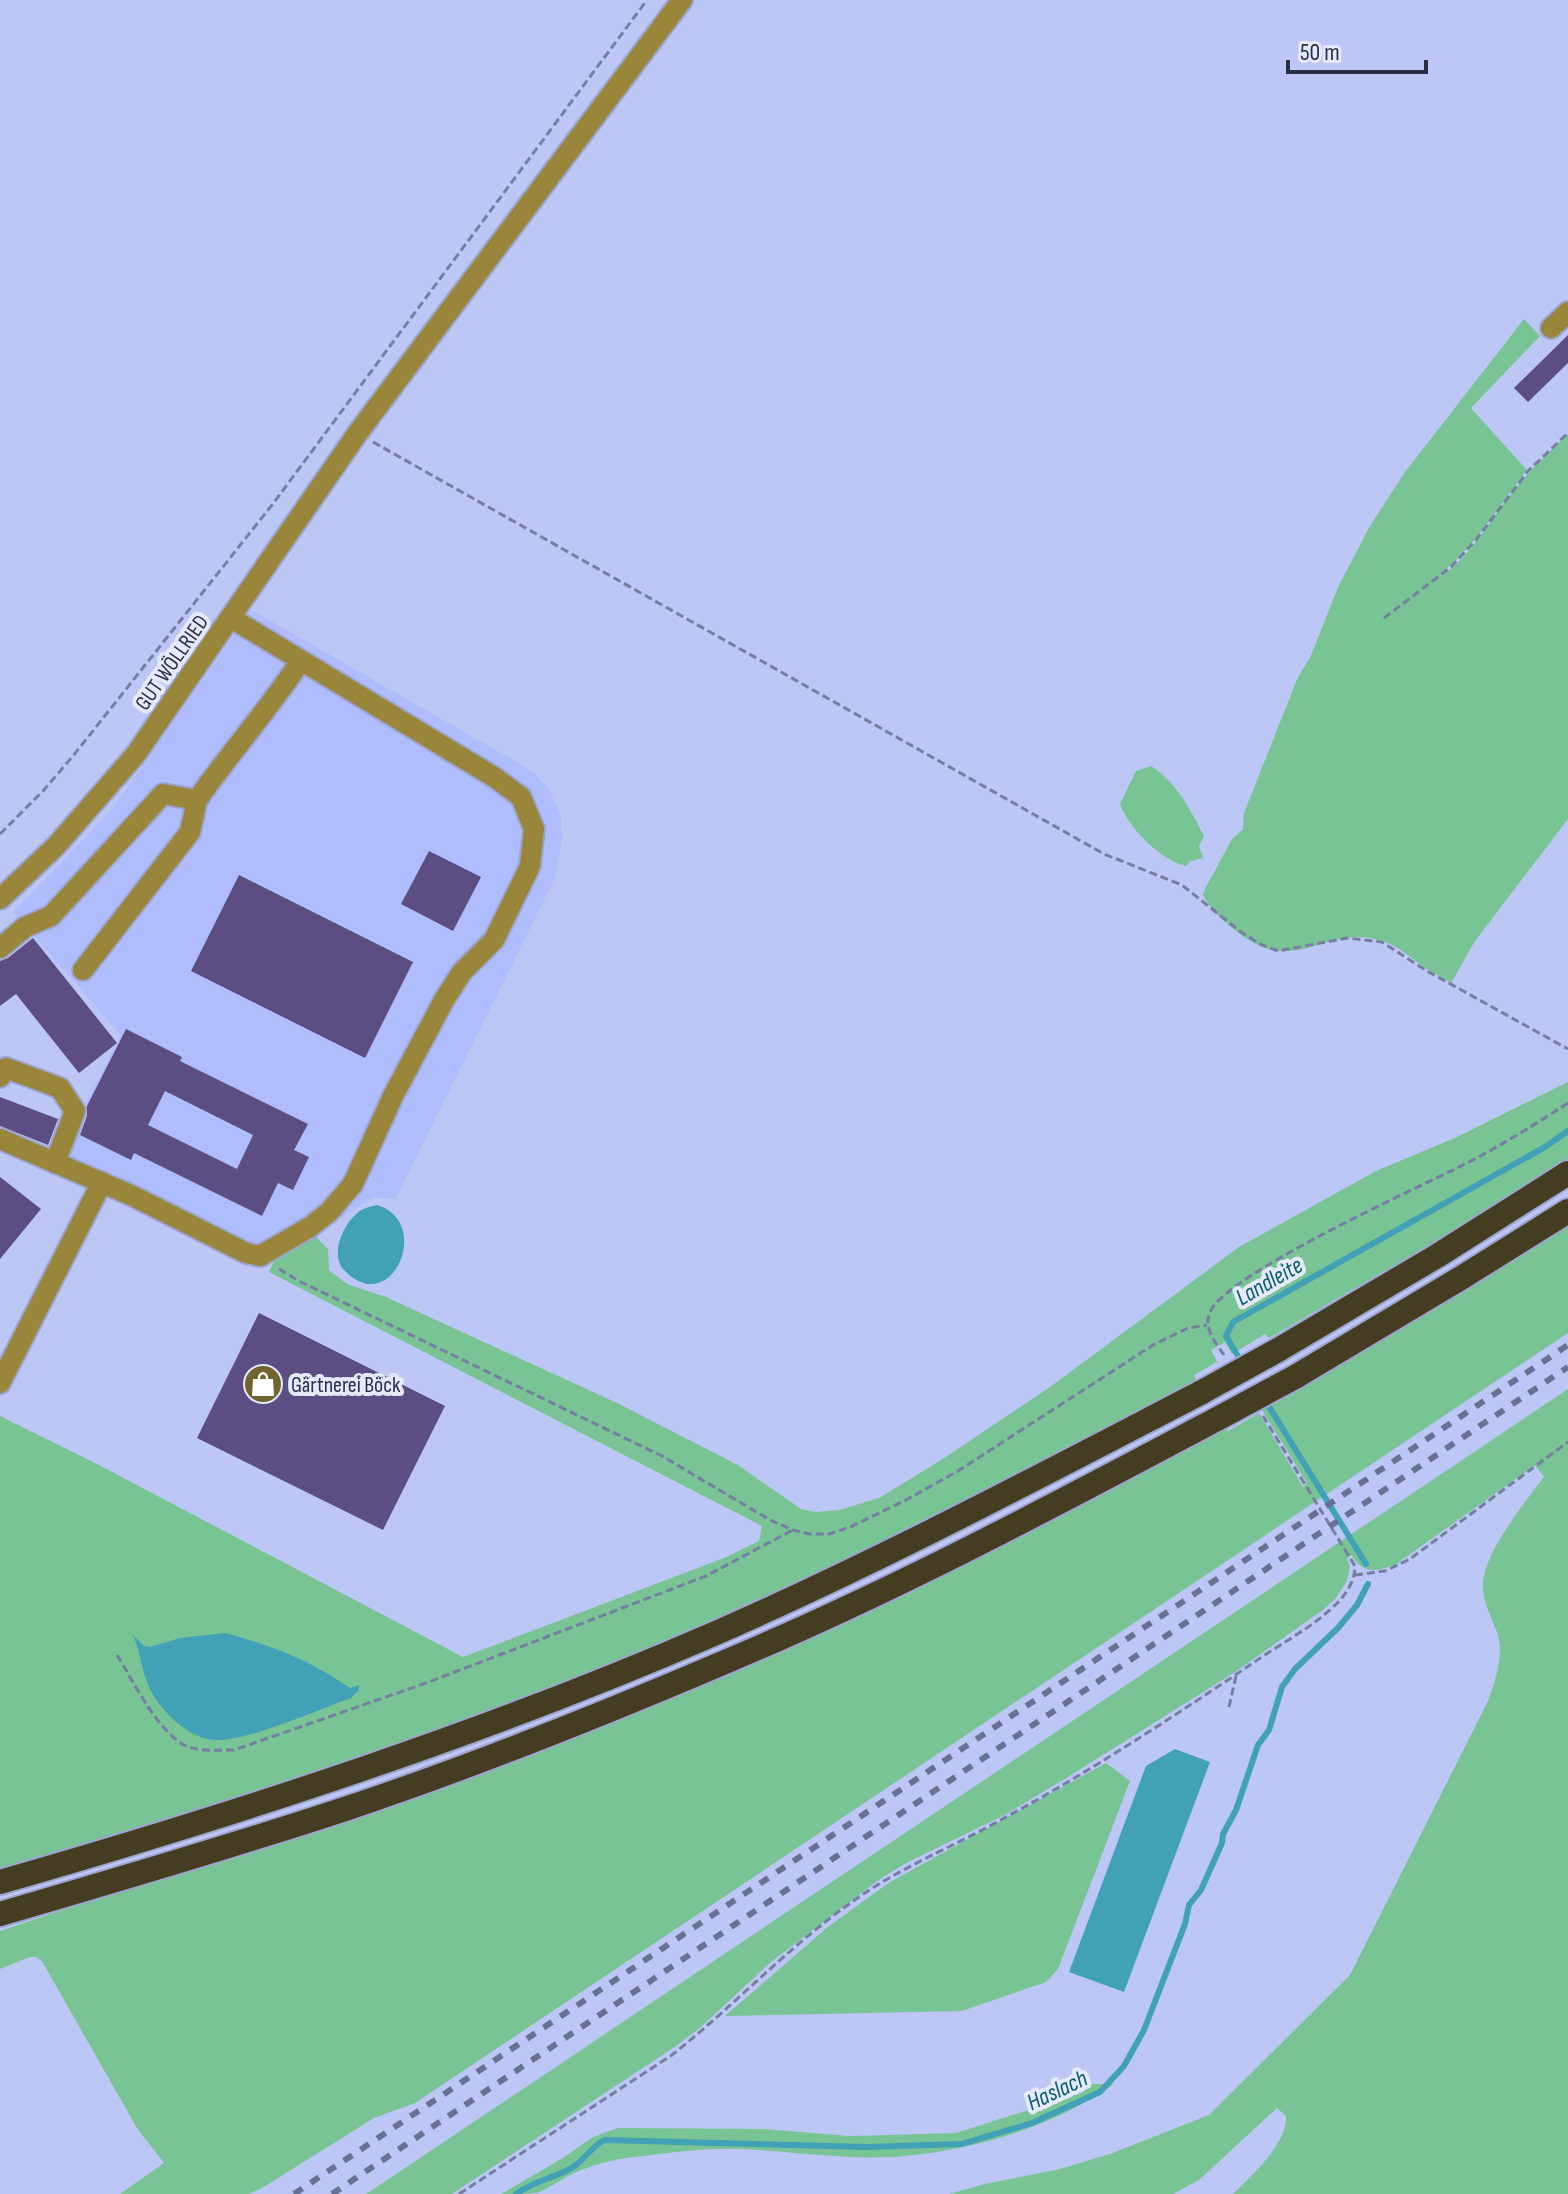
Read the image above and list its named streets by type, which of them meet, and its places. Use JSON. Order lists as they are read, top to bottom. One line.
{"streets":{"street":["GUT WÖLLRIED"]},"water":["Landleite","Haslach"],"places":{"shop":["Gärtnerei Böck"]},"scale_bar":"50 m"}
